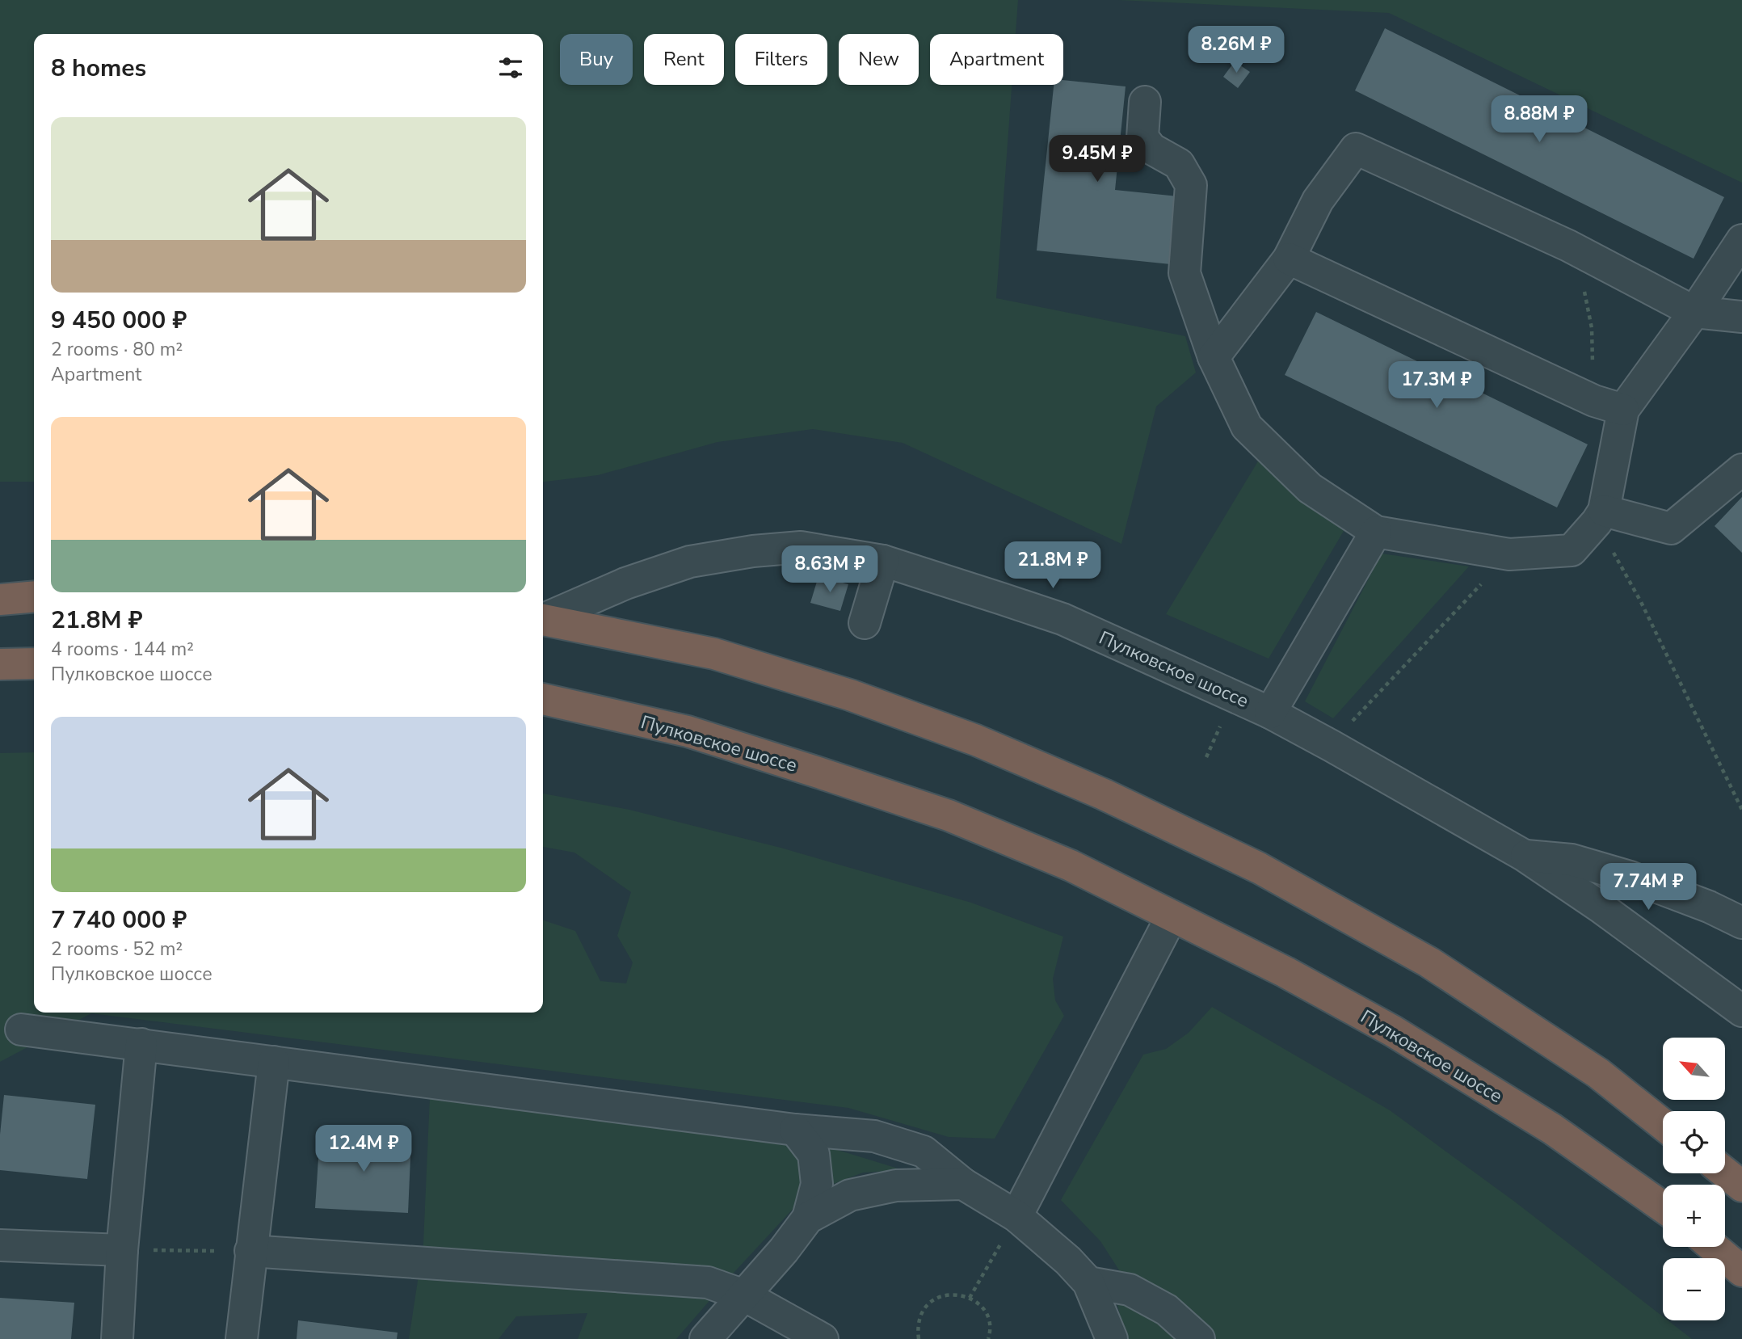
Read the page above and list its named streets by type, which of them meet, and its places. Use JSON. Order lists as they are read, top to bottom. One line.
{"streets":{"highway":["Пулковское шоссе"]},"north":"top left","page":{"price":["8.26M ₽","8.88M ₽","9.45M ₽","17.3M ₽","21.8M ₽","8.63M ₽","7.74M ₽","12.4M ₽"],"chip":["Buy","Rent","Filters","New","Apartment"],"heading":"8 homes","list":[{"name":"9 450 000 ₽","note":"2 rooms · 80 m² · Apartment"},{"name":"21.8M ₽","note":"4 rooms · 144 m² · Пулковское шоссе"},{"name":"7 740 000 ₽","note":"2 rooms · 52 m² · Пулковское шоссе"}],"map_buttons":["+","−"]}}
